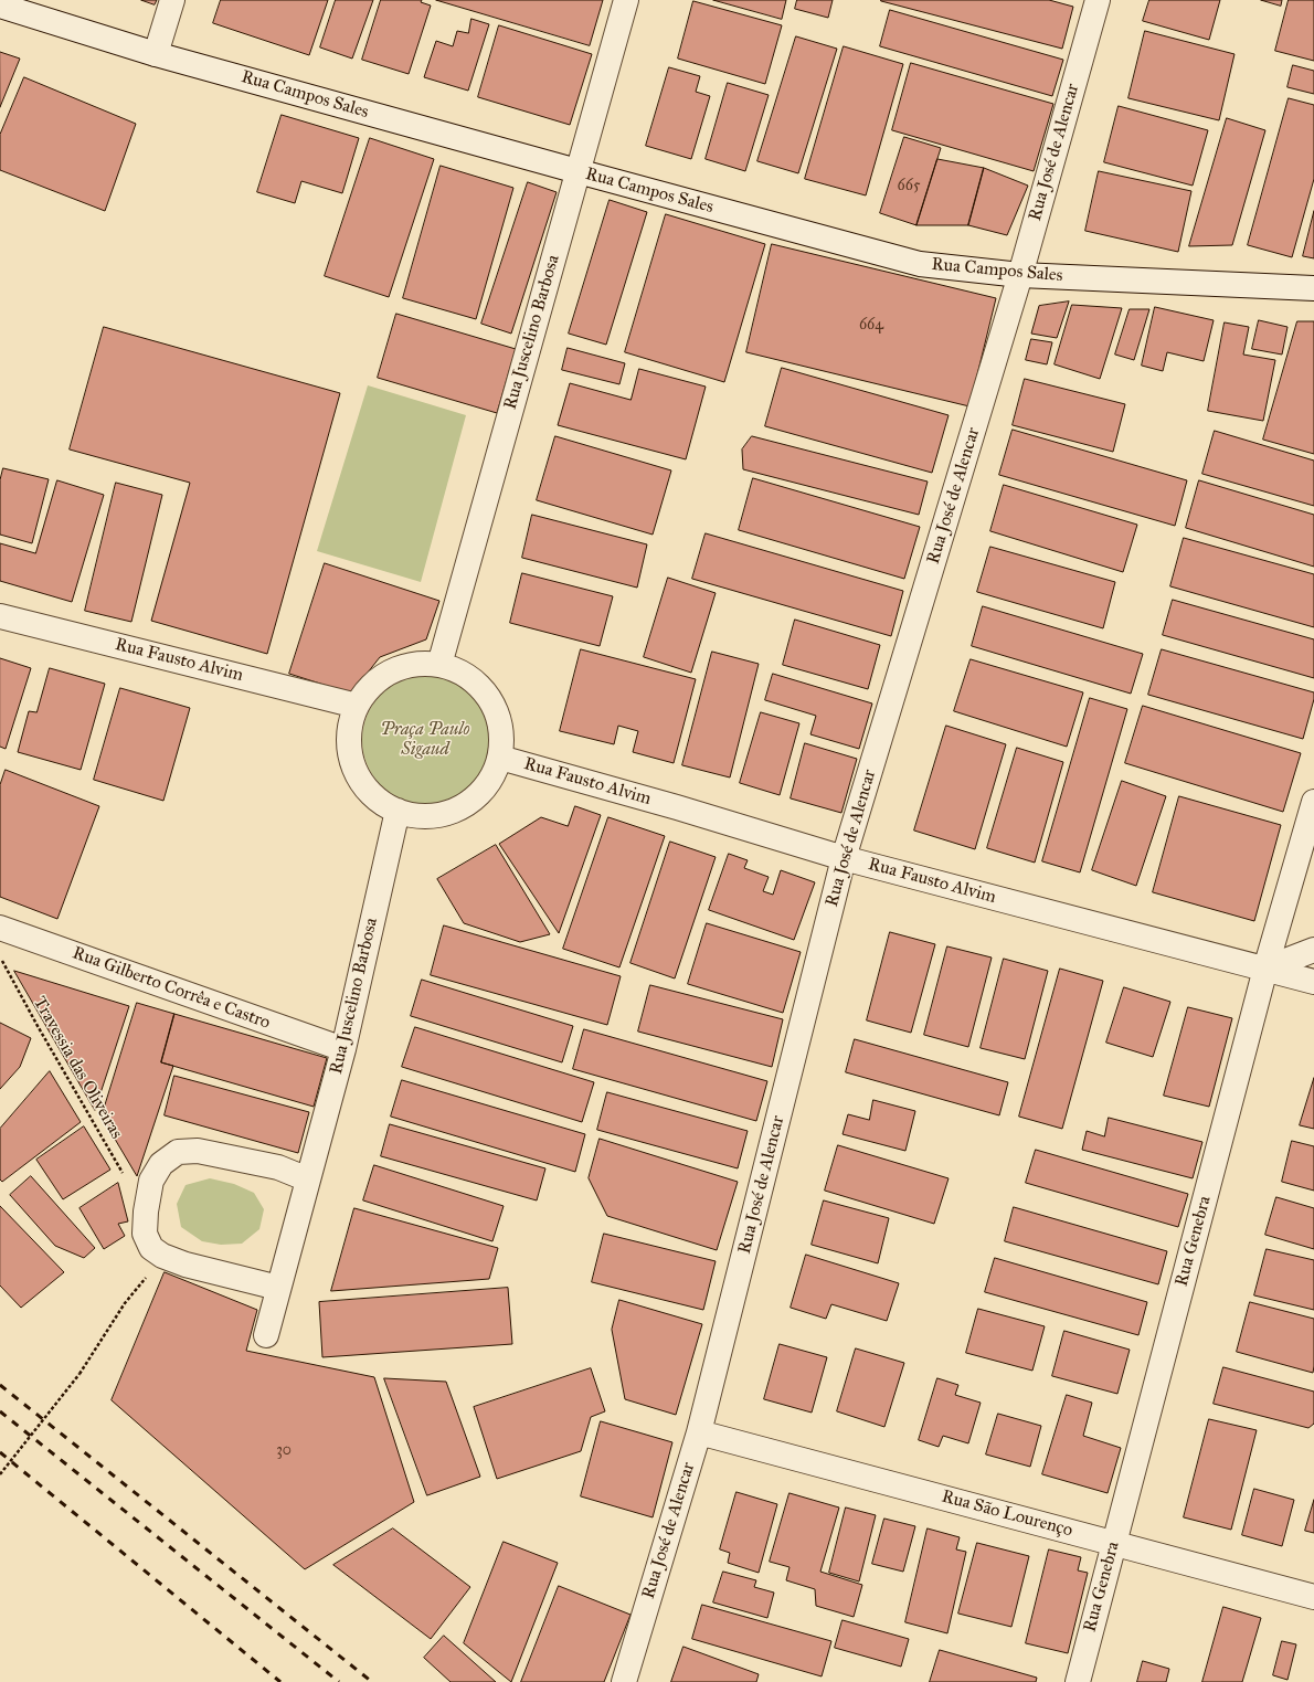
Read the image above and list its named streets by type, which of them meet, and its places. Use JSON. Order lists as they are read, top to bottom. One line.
{"streets":{"street":["Rua Campos Sales","Rua José de Alencar","Rua Juscelino Barbosa","Rua Fausto Alvim","Rua Gilberto Corrêa e Castro","Rua Genebra","Rua São Lourenço"],"path":["Travessia das Oliveiras"]},"crossings":[["Rua Campos Sales","Rua José de Alencar"],["Rua Campos Sales","Rua Juscelino Barbosa"],["Rua José de Alencar","Rua Fausto Alvim"],["Rua José de Alencar","Rua São Lourenço"],["Rua Juscelino Barbosa","Rua Fausto Alvim"],["Rua Juscelino Barbosa","Rua Gilberto Corrêa e Castro"],["Rua Fausto Alvim","Rua Genebra"],["Rua Genebra","Rua São Lourenço"]],"parks":["Praça Paulo Sigaud"],"house_numbers":["665","664","30"]}
